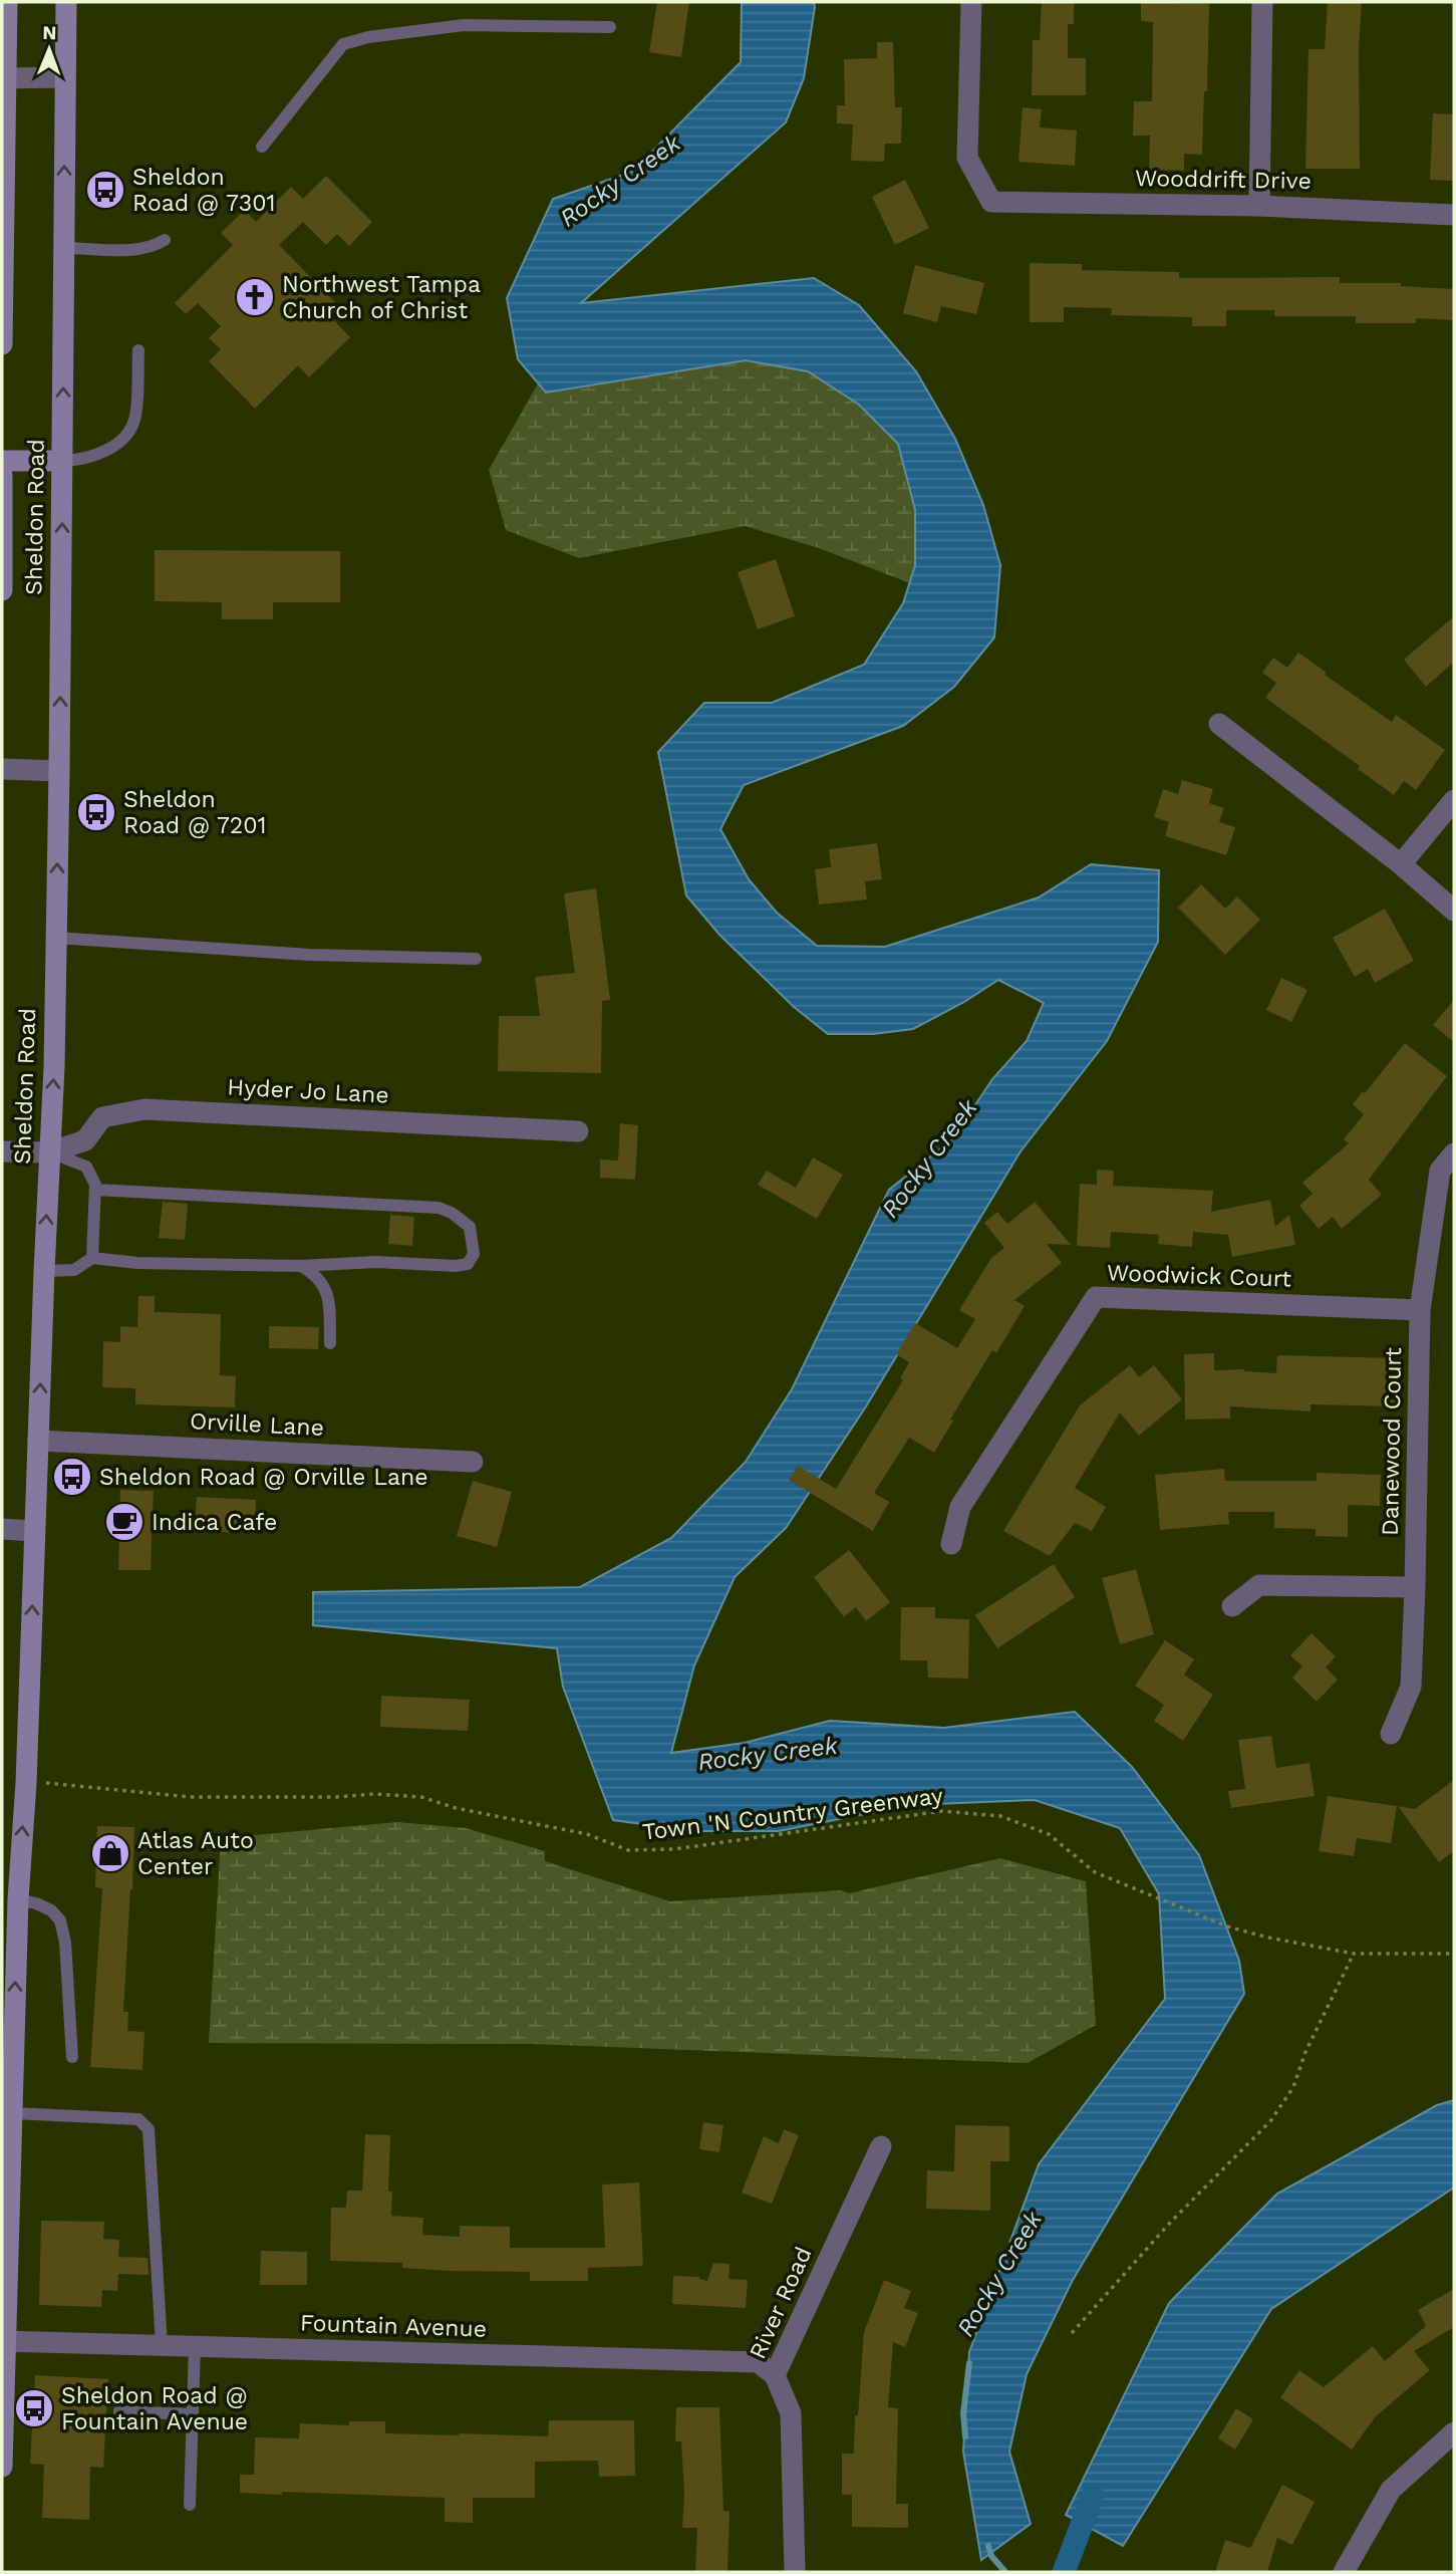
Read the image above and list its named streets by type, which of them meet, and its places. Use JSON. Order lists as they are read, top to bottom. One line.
{"streets":{"main road":["Sheldon Road"],"street":["Wooddrift Drive","Hyder Jo Lane","Woodwick Court","Orville Lane","Danewood Court","River Road","Fountain Avenue"],"path":["Town 'N Country Greenway"]},"crossings":[["Sheldon Road","Hyder Jo Lane"],["Sheldon Road","Orville Lane"],["Sheldon Road","Fountain Avenue"],["Woodwick Court","Danewood Court"],["River Road","Fountain Avenue"]],"one_way":["Sheldon Road"],"water":["Rocky Creek"],"places":{"bus stop":["Sheldon Road @ 7301","Sheldon Road @ 7201","Sheldon Road @ Orville Lane","Sheldon Road @ Fountain Avenue"],"church":["Northwest Tampa Church of Christ"],"cafe":["Indica Cafe"],"shop":["Atlas Auto Center"]},"north":"top"}
